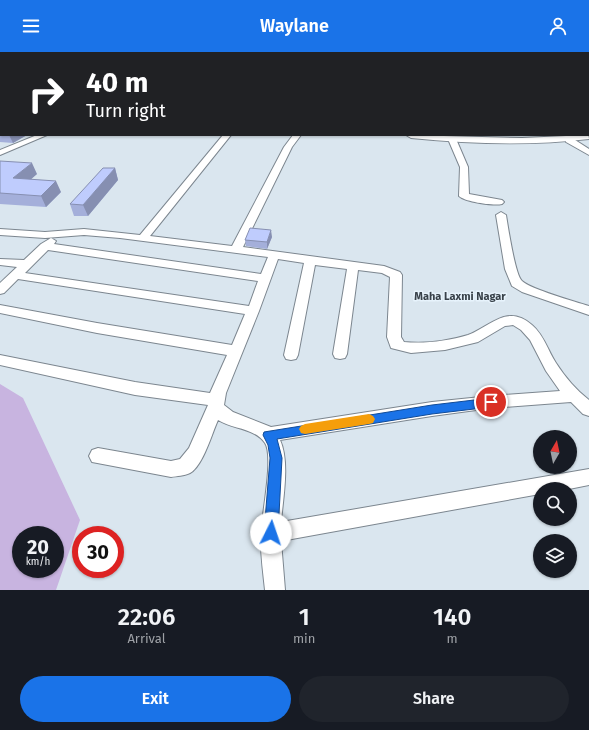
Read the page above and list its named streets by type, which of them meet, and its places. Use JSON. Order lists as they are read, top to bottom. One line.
{"districts":["Maha Laxmi Nagar"],"north":"top","page":{"header":"Waylane","turn":["40 m","Turn right"],"speed":"20 km/h","limit":"30","eta":["22:06","Arrival","1","min","140","m"],"buttons":["Exit","Share"]}}
